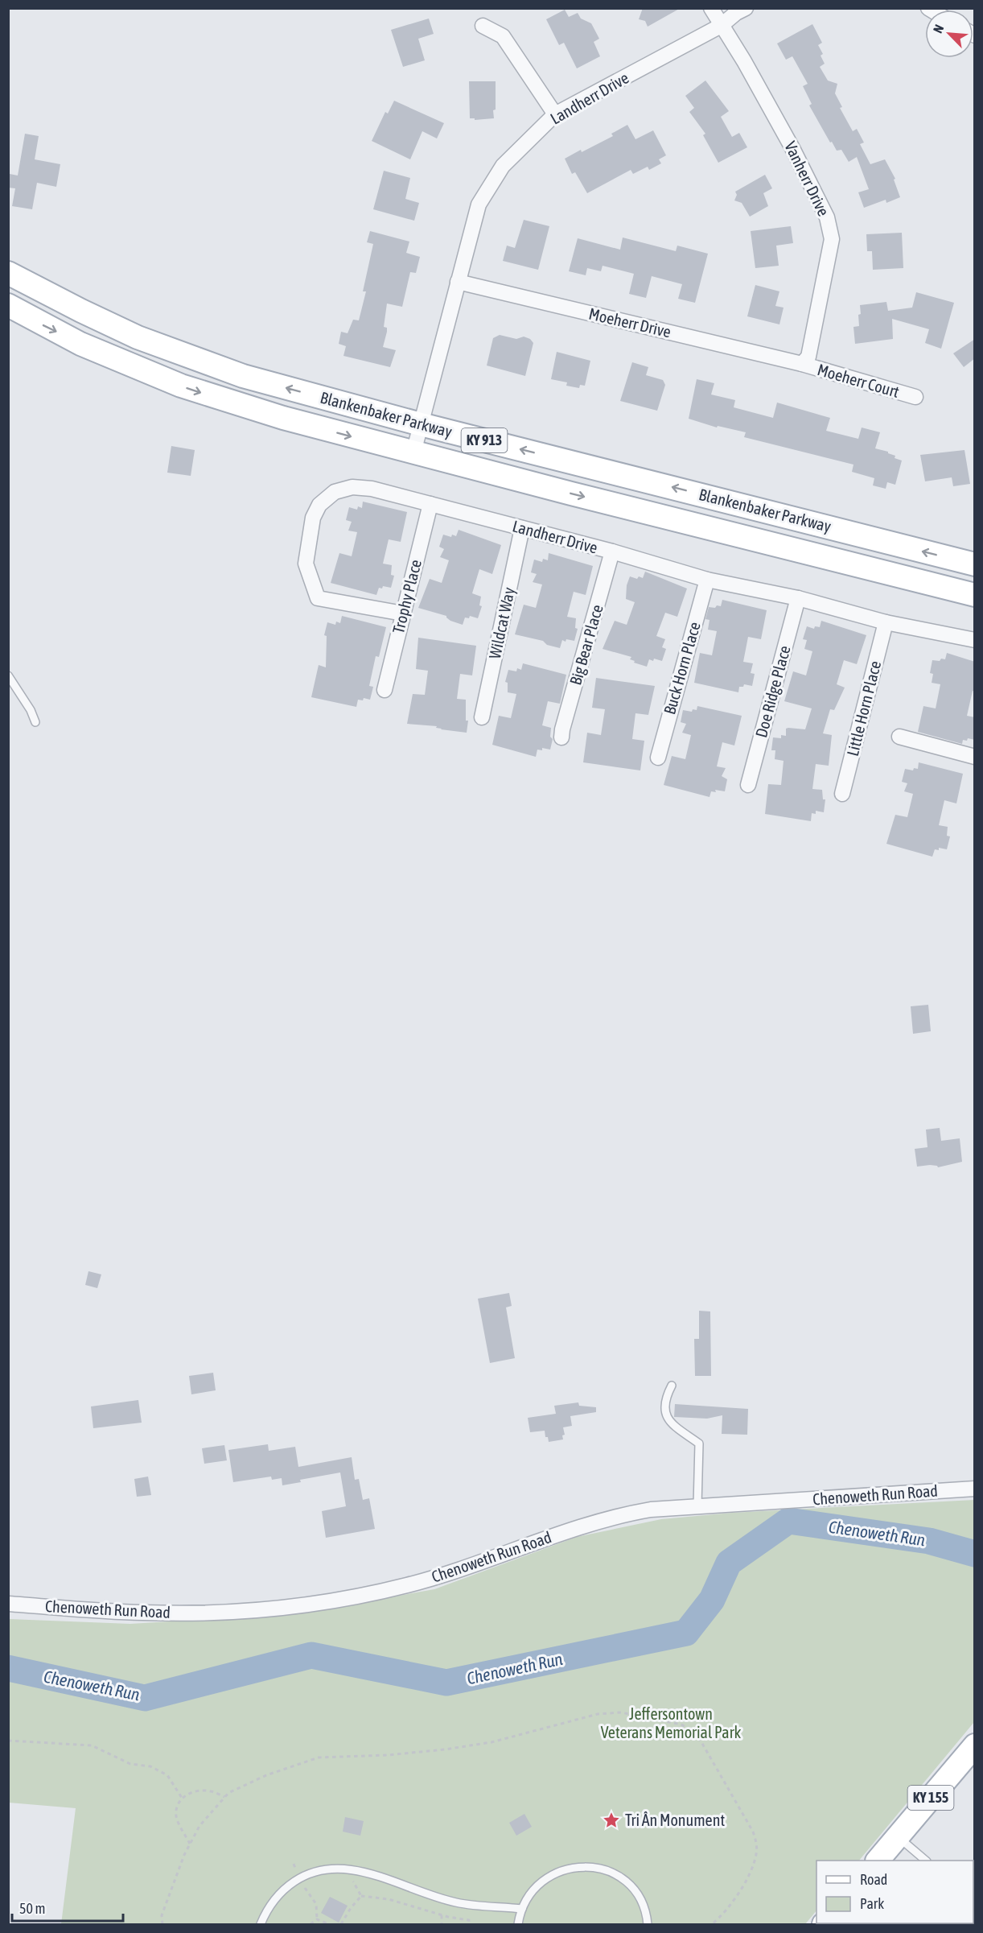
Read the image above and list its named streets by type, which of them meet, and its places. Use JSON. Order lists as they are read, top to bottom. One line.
{"streets":{"main road":["Blankenbaker Parkway","KY 913","KY 155"],"street":["Landherr Drive","Vanherr Drive","Moeherr Drive","Moeherr Court","Trophy Place","Wildcat Way","Big Bear Place","Buck Horn Place","Doe Ridge Place","Little Horn Place","Chenoweth Run Road"]},"crossings":[["Landherr Drive","Vanherr Drive"],["Landherr Drive","Moeherr Drive"],["Landherr Drive","Blankenbaker Parkway"],["Landherr Drive","Trophy Place"],["Landherr Drive","Wildcat Way"],["Landherr Drive","Big Bear Place"],["Landherr Drive","Buck Horn Place"],["Landherr Drive","Doe Ridge Place"],["Landherr Drive","Little Horn Place"],["Vanherr Drive","Moeherr Drive"],["Vanherr Drive","Moeherr Court"],["Moeherr Drive","Moeherr Court"]],"water":["Chenoweth Run"],"parks":["Jeffersontown Veterans Memorial Park"],"places":{"place":["Tri Ân Monument"]},"legend":["Road","Park"],"scale_bar":"50 m","north":"top left"}
